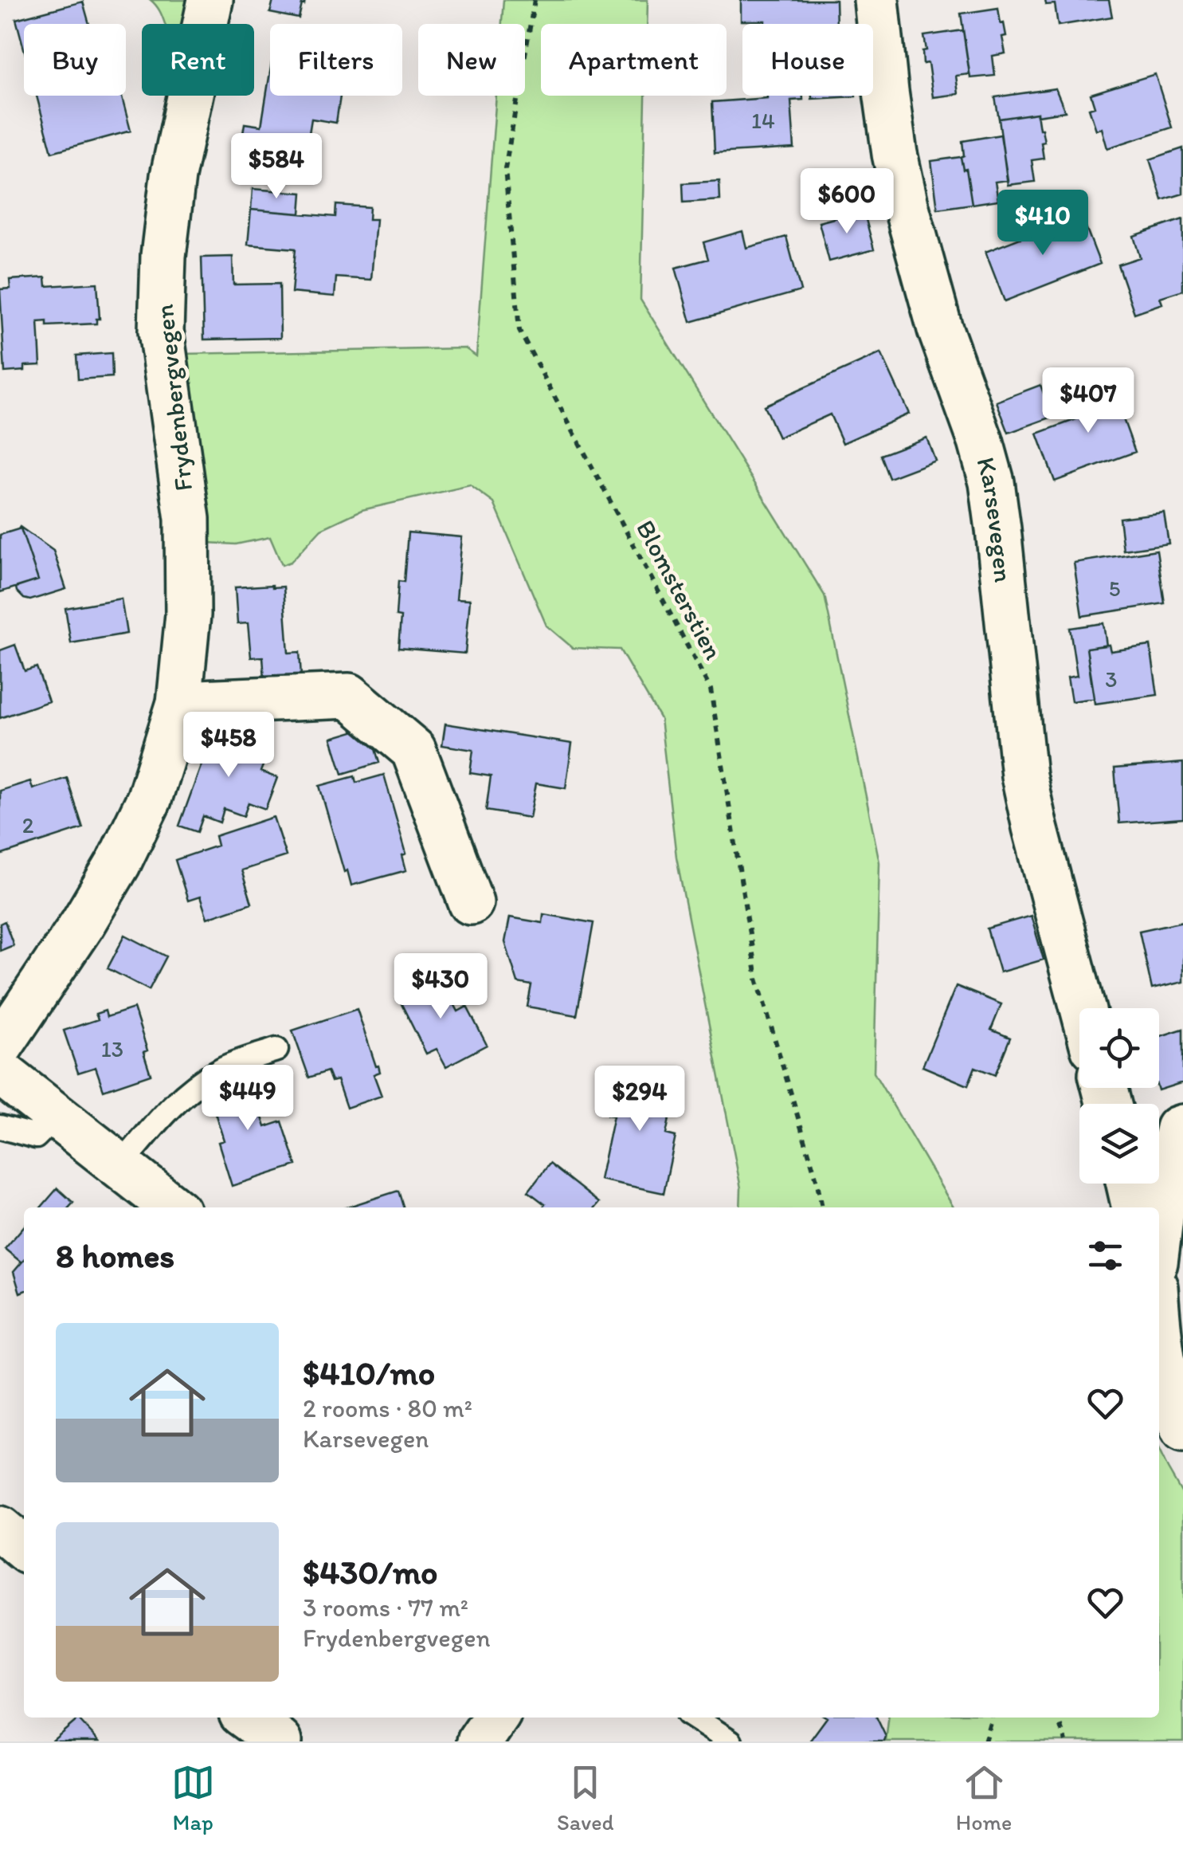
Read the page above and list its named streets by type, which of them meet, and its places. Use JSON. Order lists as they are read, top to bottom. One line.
{"streets":{"street":["Frydenbergvegen","Karsevegen"],"path":["Blomsterstien"]},"house_numbers":["14","5","3","2","13"],"page":{"chip":["Buy","Rent","Filters","New","Apartment","House"],"price":["$584","$600","$410","$407","$458","$430","$449","$294"],"heading":"8 homes","list":[{"name":"$410/mo","note":"2 rooms · 80 m² · Karsevegen"},{"name":"$430/mo","note":"3 rooms · 77 m² · Frydenbergvegen"}],"tabs":["Map","Saved","Home"]}}
